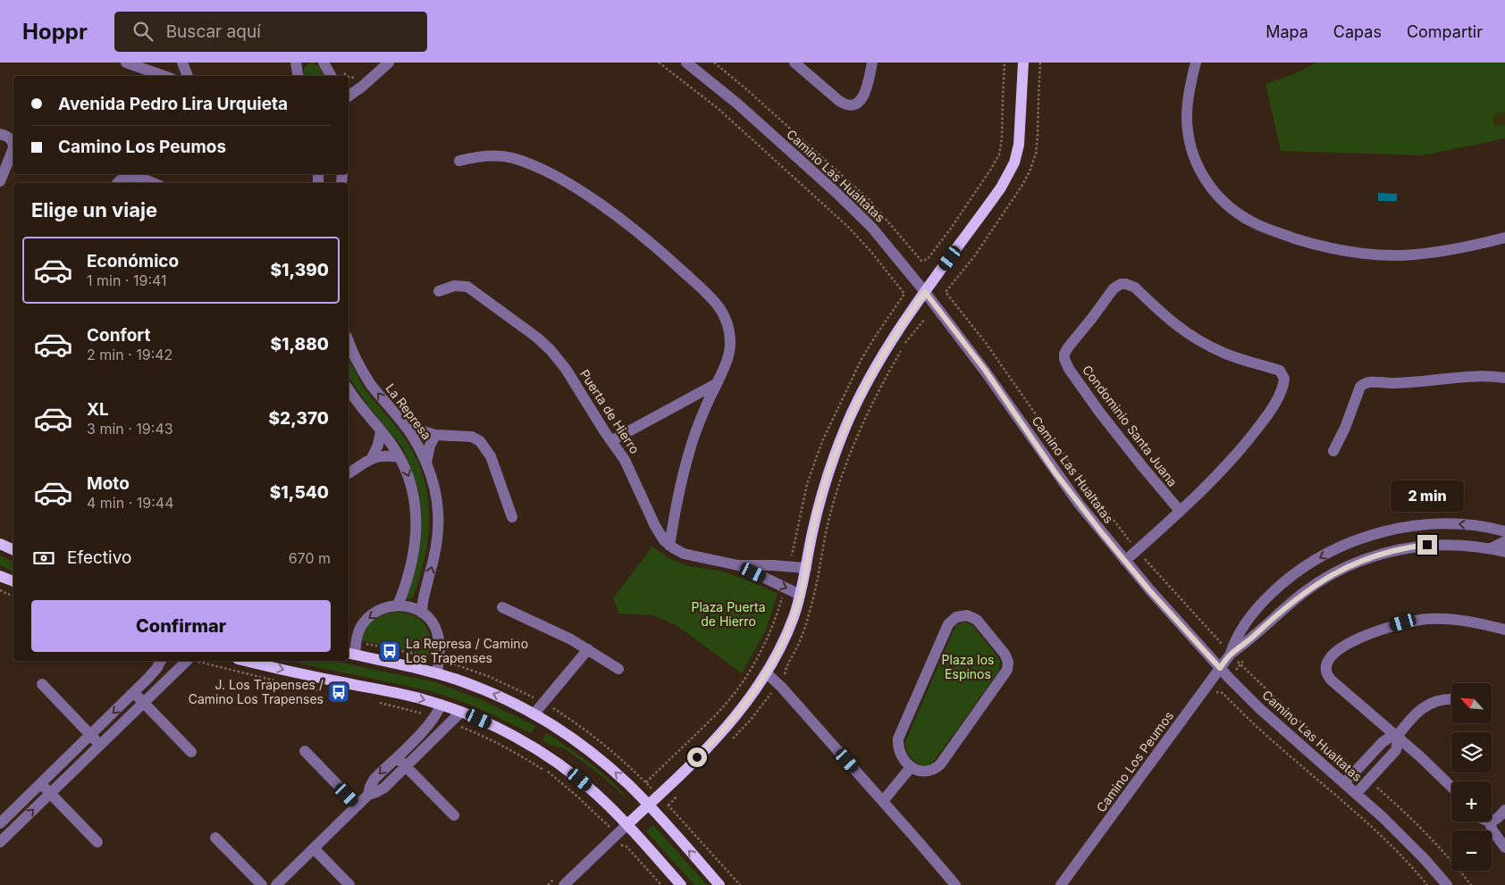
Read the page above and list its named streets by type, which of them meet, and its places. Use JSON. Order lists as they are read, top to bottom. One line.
{"streets":{"street":["Camino Las Hualtatas","La Represa","Puerta de Hierro","Condominio Santa Juana","Camino Los Peumos"]},"crossings":[["Camino Las Hualtatas","Condominio Santa Juana"],["Camino Las Hualtatas","Camino Los Peumos"]],"parks":["Plaza Puerta de Hierro","Plaza los Espinos"],"places":{"bus stop":["La Represa / Camino Los Trapenses","J. Los Trapenses / Camino Los Trapenses"]},"north":"top left","page":{"header":"Hoppr","search":"Buscar aquí","nav":["Mapa","Capas","Compartir"],"banner":["Avenida Pedro Lira Urquieta","Camino Los Peumos"],"heading":"Elige un viaje","list":[{"name":"Económico","note":"1 min · 19:41","value":"$1,390"},{"name":"Confort","note":"2 min · 19:42","value":"$1,880"},{"name":"XL","note":"3 min · 19:43","value":"$2,370"},{"name":"Moto","note":"4 min · 19:44","value":"$1,540"}],"bubble":"2 min","pay":["Efectivo","670 m"],"buttons":"Confirmar","map_buttons":["+","−"]}}
